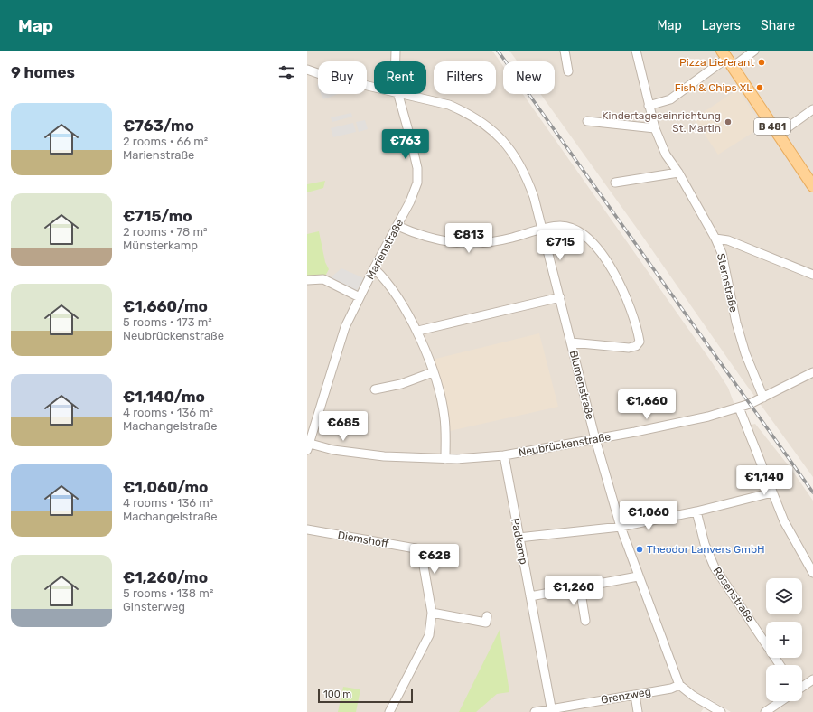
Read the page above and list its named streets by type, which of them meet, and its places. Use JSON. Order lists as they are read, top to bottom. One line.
{"streets":{"main road":["B 481"],"street":["Marienstraße","Sternstraße","Blumenstraße","Neubrückenstraße","Diemshoff","Padkamp","Rosenstraße","Grenzweg"]},"crossings":[["Marienstraße","Neubrückenstraße"],["Sternstraße","Neubrückenstraße"],["Blumenstraße","Neubrückenstraße"],["Blumenstraße","Grenzweg"],["Neubrückenstraße","Padkamp"],["Padkamp","Grenzweg"]],"places":["Pizza Lieferant","Fish & Chips XL","Kindertageseinrichtung St. Martin","Theodor Lanvers GmbH"],"scale_bar":"100 m","page":{"header":"Map","nav":["Map","Layers","Share"],"heading":"9 homes","chip":["Buy","Rent","Filters","New"],"list":[{"name":"€763/mo","note":"2 rooms · 66 m² · Marienstraße"},{"name":"€715/mo","note":"2 rooms · 78 m² · Münsterkamp"},{"name":"€1,660/mo","note":"5 rooms · 173 m² · Neubrückenstraße"},{"name":"€1,140/mo","note":"4 rooms · 136 m² · Machangelstraße"},{"name":"€1,060/mo","note":"4 rooms · 136 m² · Machangelstraße"},{"name":"€1,260/mo","note":"5 rooms · 138 m² · Ginsterweg"}],"price":["€763","€813","€715","€1,660","€685","€1,140","€1,060","€628","€1,260"],"map_buttons":["+","−"],"scale":"100 m"}}
